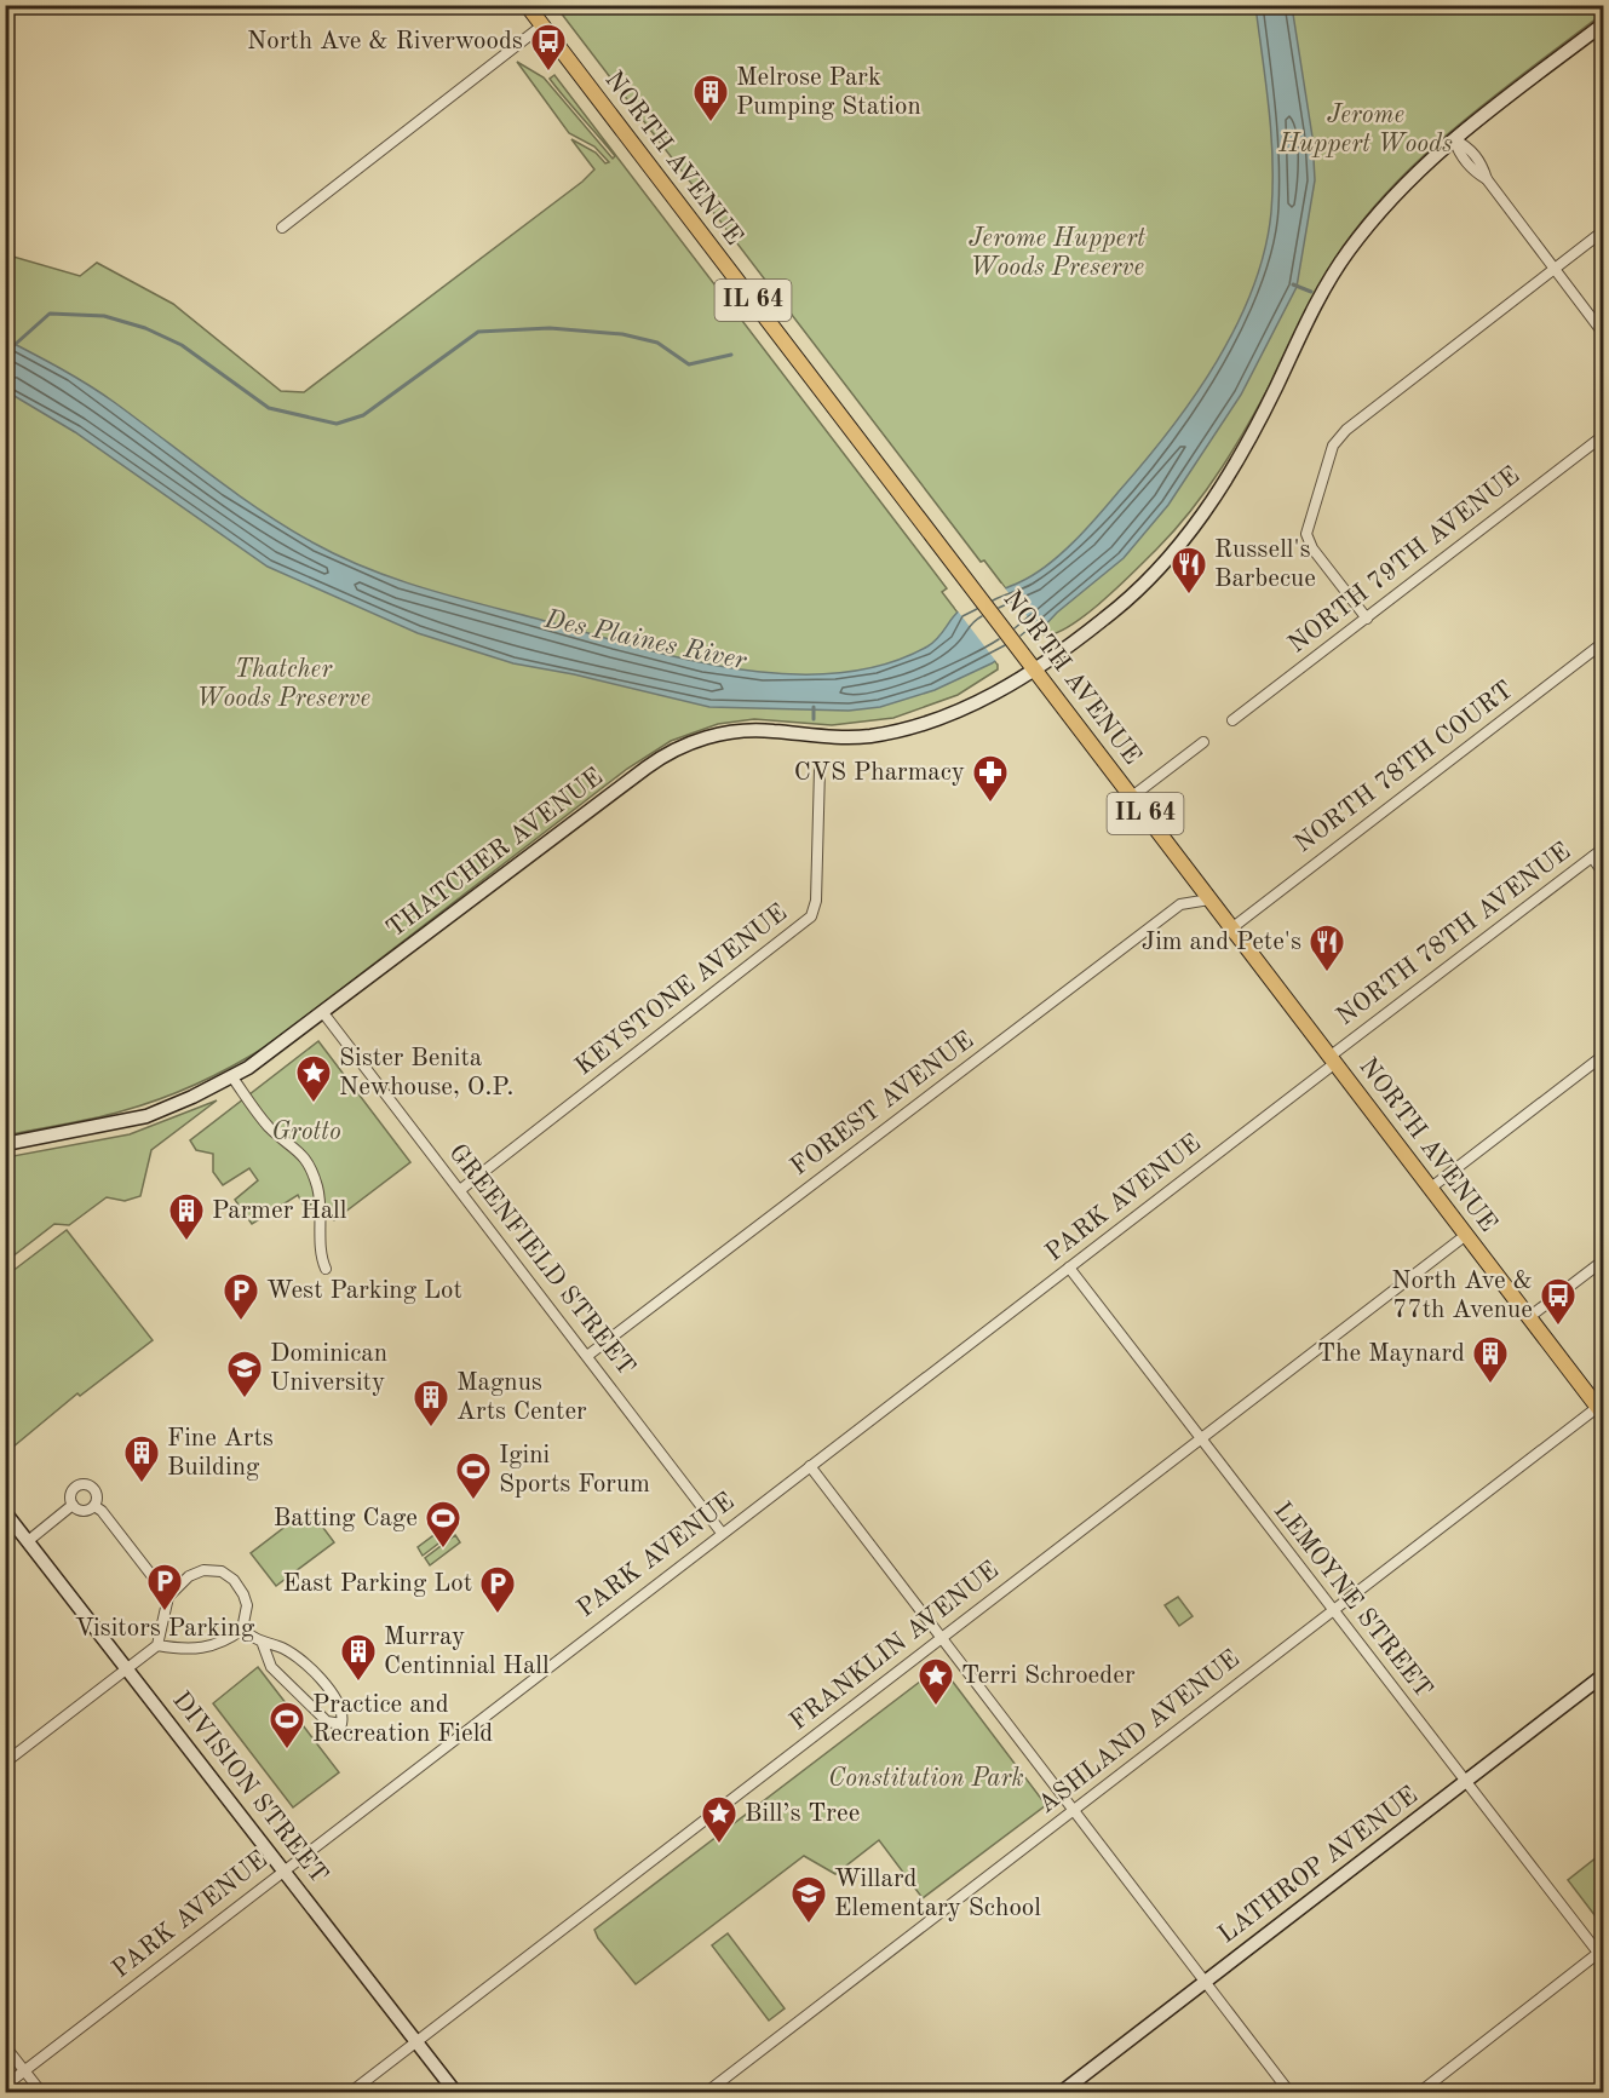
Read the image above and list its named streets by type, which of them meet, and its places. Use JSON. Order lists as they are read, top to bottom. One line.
{"streets":{"main road":["NORTH AVENUE","IL 64"],"street":["NORTH 79TH AVENUE","NORTH 78TH COURT","THATCHER AVENUE","NORTH 78TH AVENUE","KEYSTONE AVENUE","FOREST AVENUE","PARK AVENUE","GREENFIELD STREET","LEMOYNE STREET","FRANKLIN AVENUE","ASHLAND AVENUE","DIVISION STREET","LATHROP AVENUE"]},"crossings":[["NORTH AVENUE","NORTH 78TH COURT"],["NORTH AVENUE","THATCHER AVENUE"],["NORTH AVENUE","NORTH 78TH AVENUE"],["NORTH AVENUE","FOREST AVENUE"],["NORTH AVENUE","PARK AVENUE"],["NORTH AVENUE","FRANKLIN AVENUE"],["NORTH AVENUE","ASHLAND AVENUE"],["THATCHER AVENUE","GREENFIELD STREET"],["NORTH 78TH AVENUE","PARK AVENUE"],["KEYSTONE AVENUE","GREENFIELD STREET"],["FOREST AVENUE","GREENFIELD STREET"],["PARK AVENUE","GREENFIELD STREET"],["PARK AVENUE","LEMOYNE STREET"],["PARK AVENUE","DIVISION STREET"],["LEMOYNE STREET","FRANKLIN AVENUE"],["LEMOYNE STREET","ASHLAND AVENUE"],["LEMOYNE STREET","LATHROP AVENUE"],["FRANKLIN AVENUE","DIVISION STREET"]],"water":["Des Plaines River"],"parks":["Jerome Huppert Woods","Jerome Huppert Woods Preserve","Thatcher Woods Preserve","Grotto","Constitution Park"],"places":{"bus stop":["North Ave & Riverwoods","North Ave & 77th Avenue"],"building":["Melrose Park Pumping Station","Parmer Hall","The Maynard","Magnus Arts Center","Fine Arts Building","Murray Centinnial Hall"],"restaurant":["Russell's Barbecue","Jim and Pete's"],"pharmacy":["CVS Pharmacy"],"place":["Sister Benita Newhouse, O.P.","Terri Schroeder","Bill’s Tree"],"parking":["West Parking Lot","Visitors Parking","East Parking Lot"],"school or university":["Dominican University","Willard Elementary School"],"sports":["Igini Sports Forum","Batting Cage","Practice and Recreation Field"]}}
